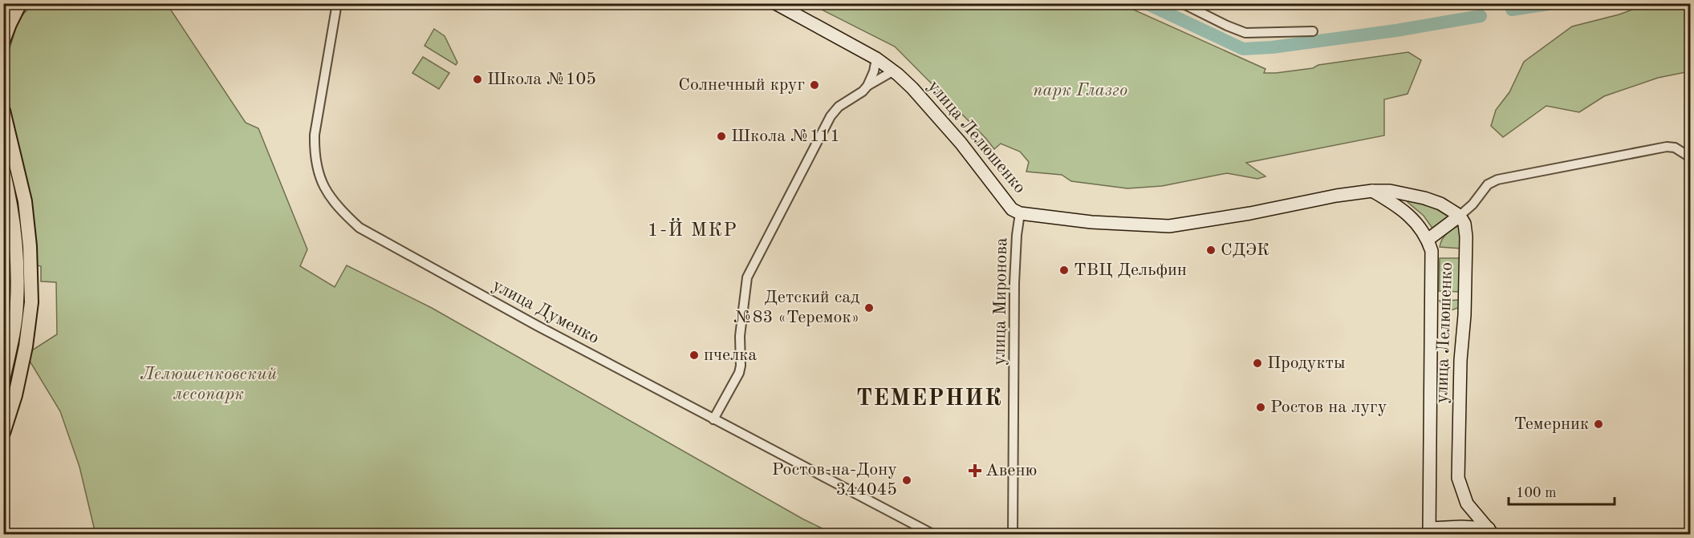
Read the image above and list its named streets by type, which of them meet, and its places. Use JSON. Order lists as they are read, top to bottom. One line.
{"streets":{"street":["улица Лелюшенко","улица Миронова","улица Думенко"]},"crossings":[["улица Лелюшенко","улица Миронова"]],"districts":["1-Й МКР","ТЕМЕРНИК"],"parks":["парк Глазго","Лелюшенковский лесопарк"],"places":{"other":["Школа №105","Солнечный круг","Школа №111","СДЭК","ТВЦ Дельфин","Детский сад №83 «Теремок»","пчелка","Продукты","Ростов на лугу","Темерник","Ростов-на-Дону 344045"],"health":["Авеню"]},"scale_bar":"100 m"}
